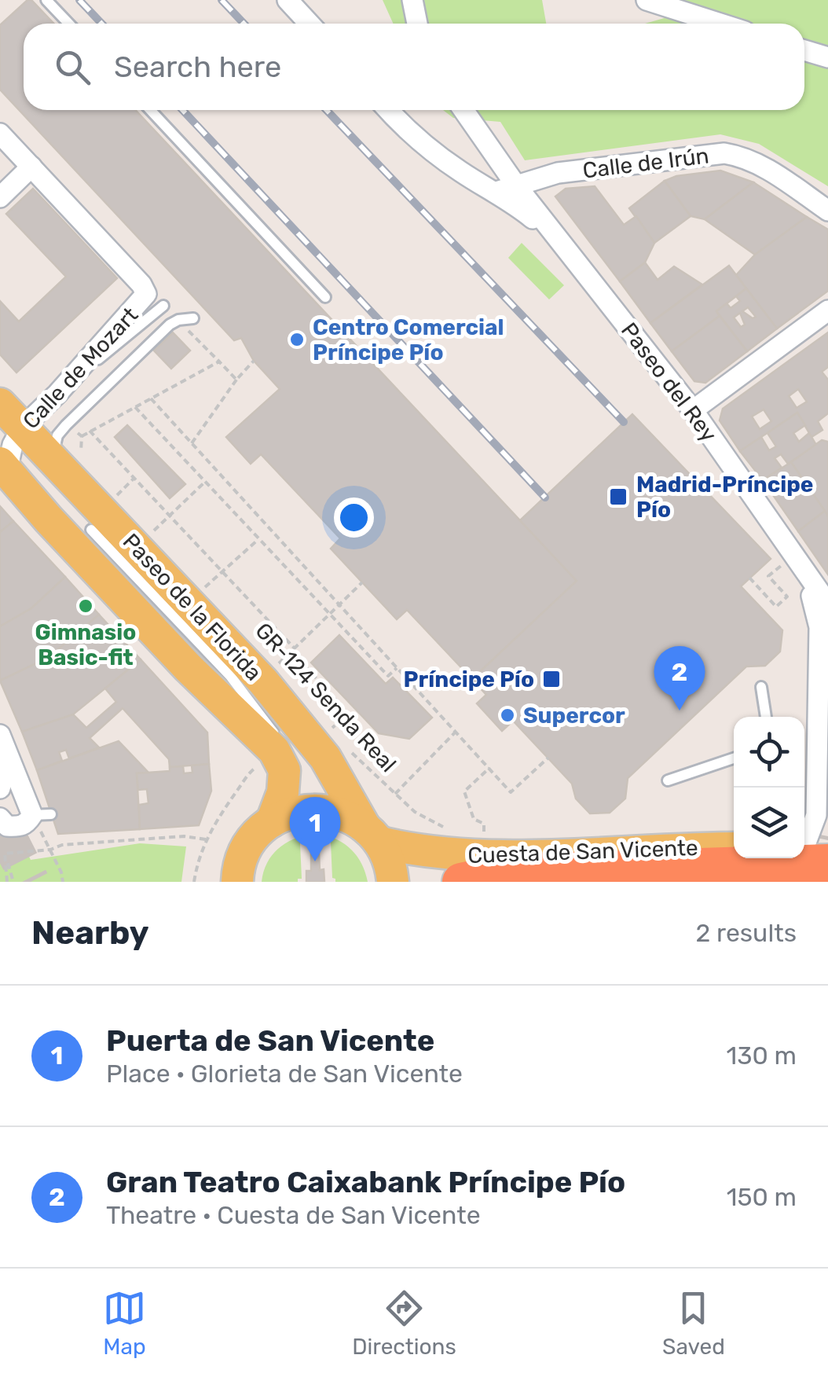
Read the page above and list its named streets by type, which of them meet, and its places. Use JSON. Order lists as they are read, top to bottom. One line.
{"streets":{"main road":["Paseo de la Florida","Cuesta de San Vicente"],"street":["Calle de Irún","Calle de Mozart","Paseo del Rey"],"path":["GR-124 Senda Real"]},"crossings":[["Calle de Irún","Paseo del Rey"],["Calle de Mozart","Paseo de la Florida"],["Paseo de la Florida","Cuesta de San Vicente"]],"places":{"other":["Centro Comercial Príncipe Pío","Gimnasio Basic-fit","Supercor"],"transit":["Madrid-Príncipe Pío","Príncipe Pío"]},"page":{"search":"Search here","pins":["2","1"],"heading":["Nearby","2 results"],"list":[{"mark":"1","name":"Puerta de San Vicente","note":"Place · Glorieta de San Vicente","value":"130 m"},{"mark":"2","name":"Gran Teatro Caixabank Príncipe Pío","note":"Theatre · Cuesta de San Vicente","value":"150 m"}],"nav":["Map","Directions","Saved"]}}
